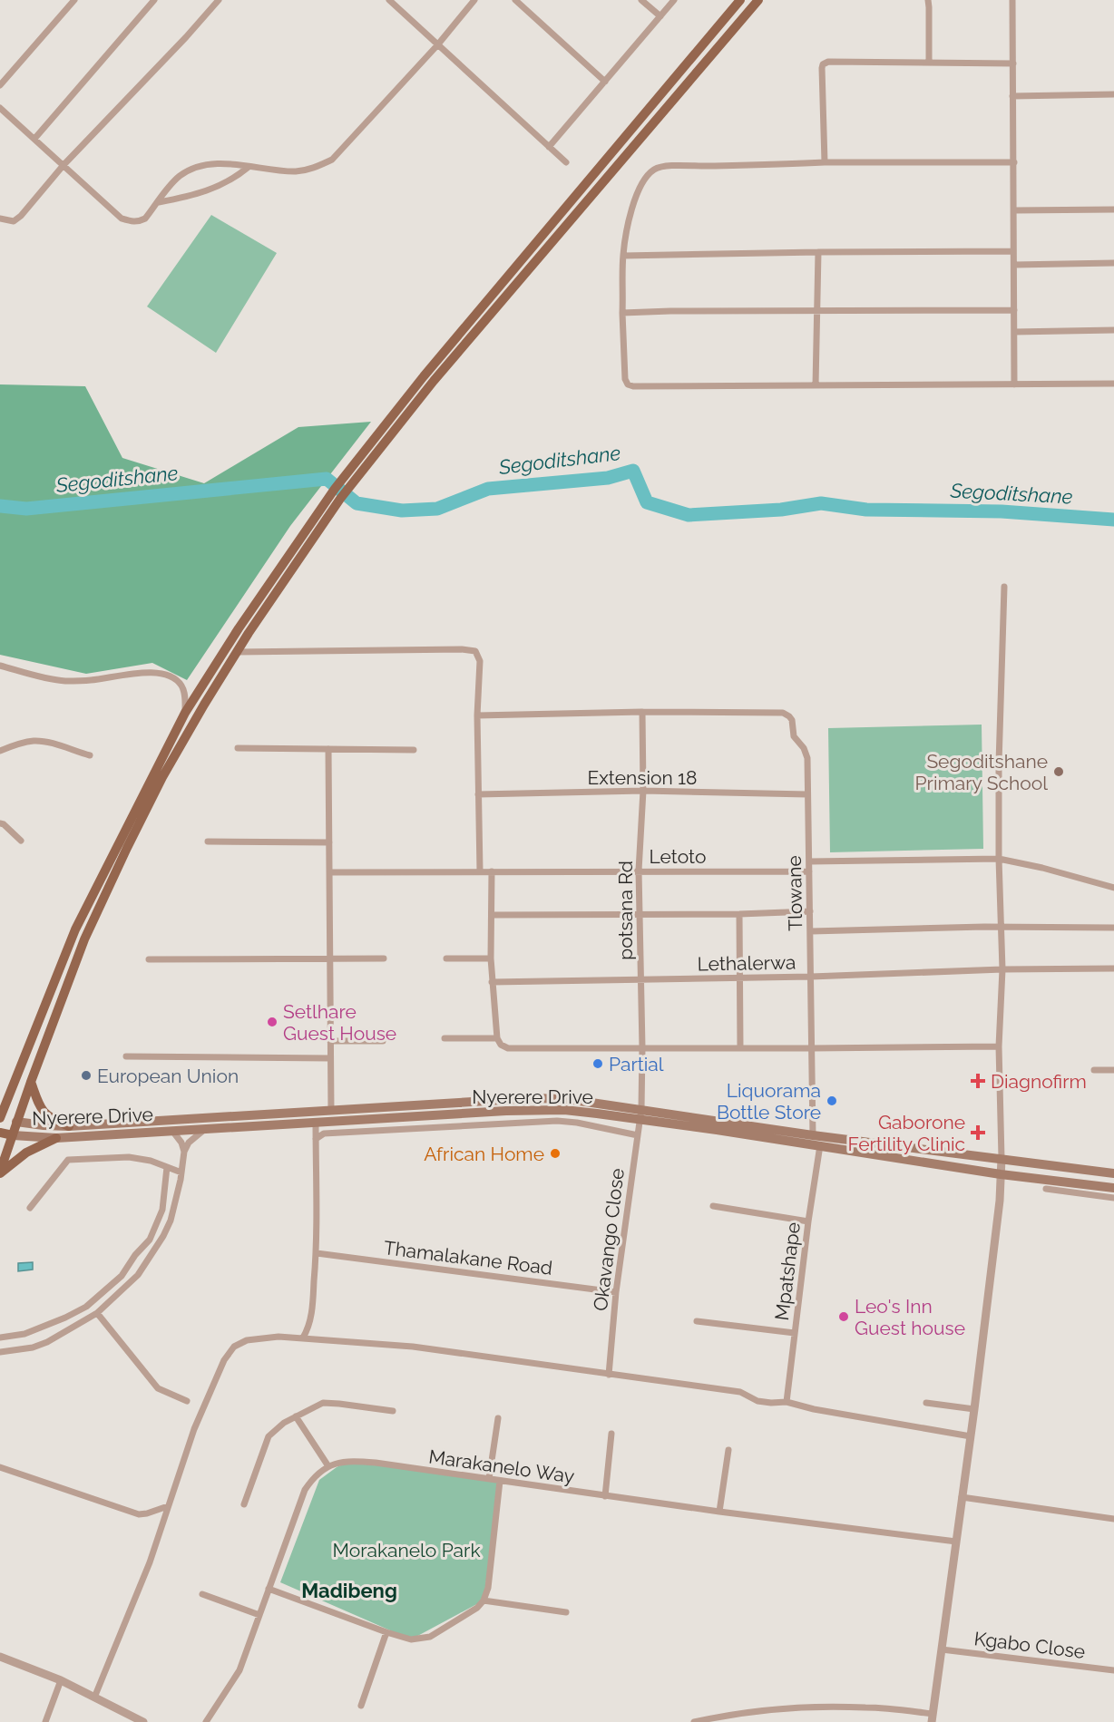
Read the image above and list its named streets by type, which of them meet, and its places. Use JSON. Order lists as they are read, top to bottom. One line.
{"streets":{"main road":["Nyerere Drive"],"street":["Extension 18","Letoto","Tlowane","potsana Rd","Lethalerwa","Okavango Close","Thamalakane Road","Mpatshape","Marakanelo Way","Kgabo Close"]},"crossings":[["Extension 18","Tlowane"],["Extension 18","potsana Rd"],["Letoto","Tlowane"],["Letoto","potsana Rd"],["Tlowane","potsana Rd"],["Tlowane","Lethalerwa"],["Tlowane","Nyerere Drive"],["potsana Rd","Lethalerwa"],["potsana Rd","Nyerere Drive"],["potsana Rd","Okavango Close"],["Nyerere Drive","Okavango Close"],["Nyerere Drive","Mpatshape"],["Okavango Close","Thamalakane Road"]],"districts":["Madibeng"],"water":["Segoditshane"],"parks":["Morakanelo Park"],"places":{"other":["Segoditshane Primary School","Setlhare Guest House","Partial","European Union","Liquorama Bottle Store","African Home","Leo's Inn Guest house"],"health":["Diagnofirm","Gaborone Fertility Clinic"]}}
